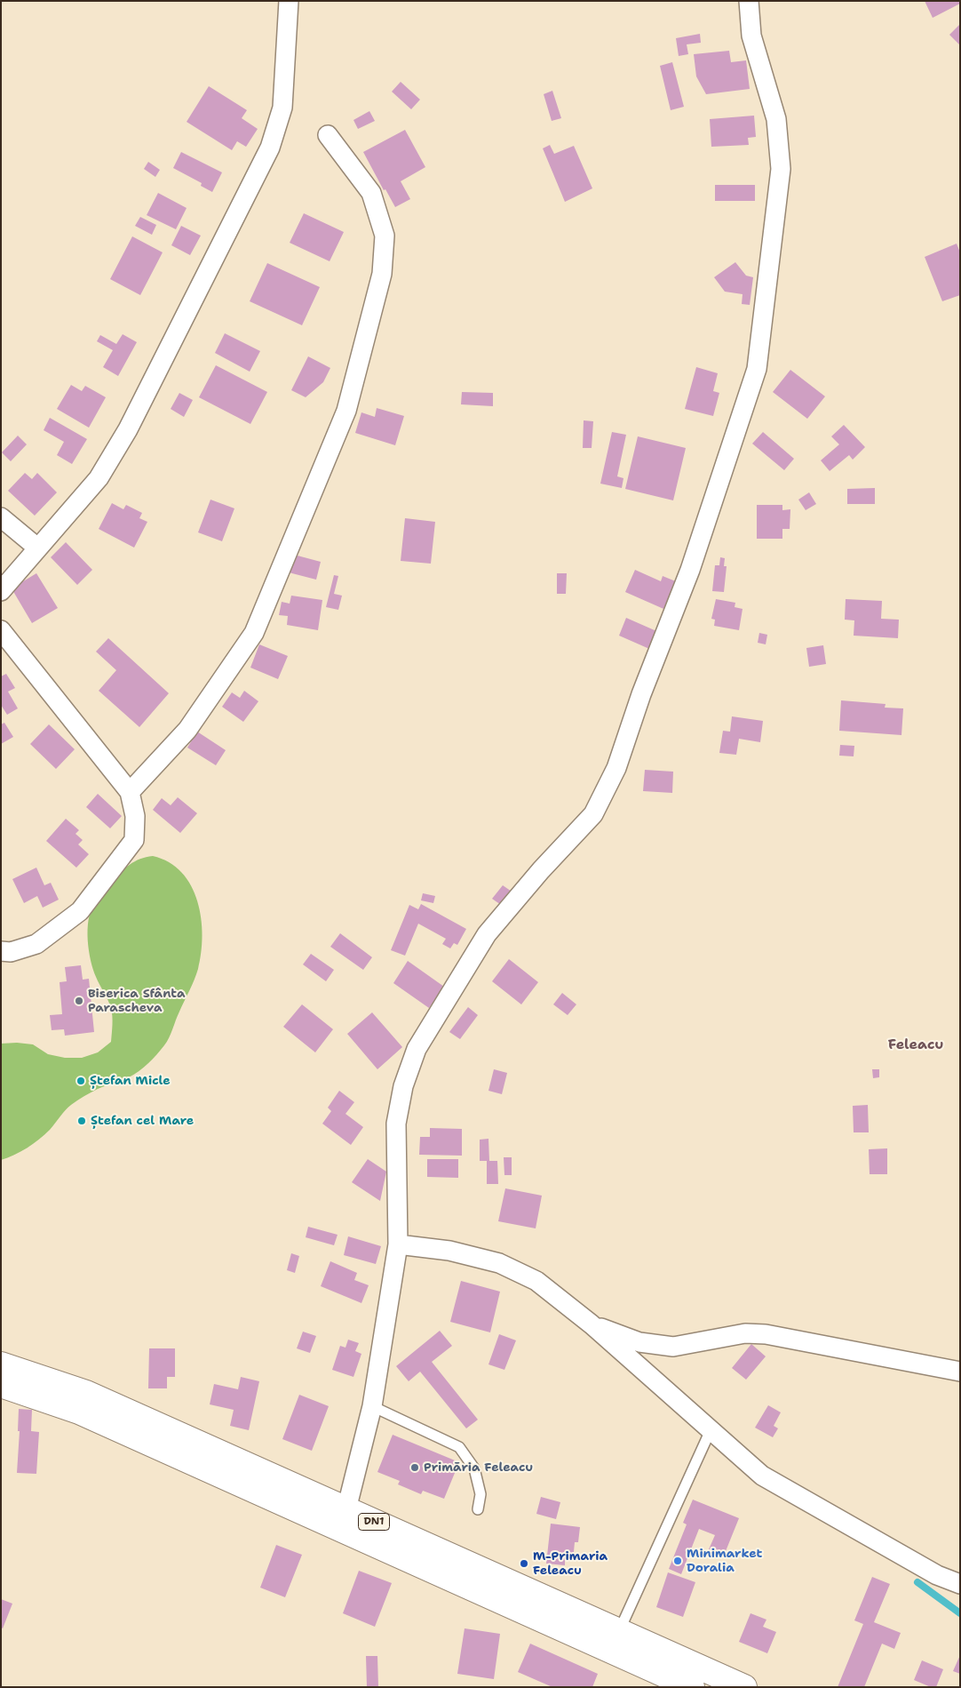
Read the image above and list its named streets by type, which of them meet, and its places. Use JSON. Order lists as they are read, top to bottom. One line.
{"streets":{"main road":["DN1"]},"districts":["Feleacu"],"places":["Biserica Sfânta Parascheva","Ștefan Micle","Ștefan cel Mare","Primăria Feleacu","Minimarket Doralia","M-Primaria Feleacu"]}
